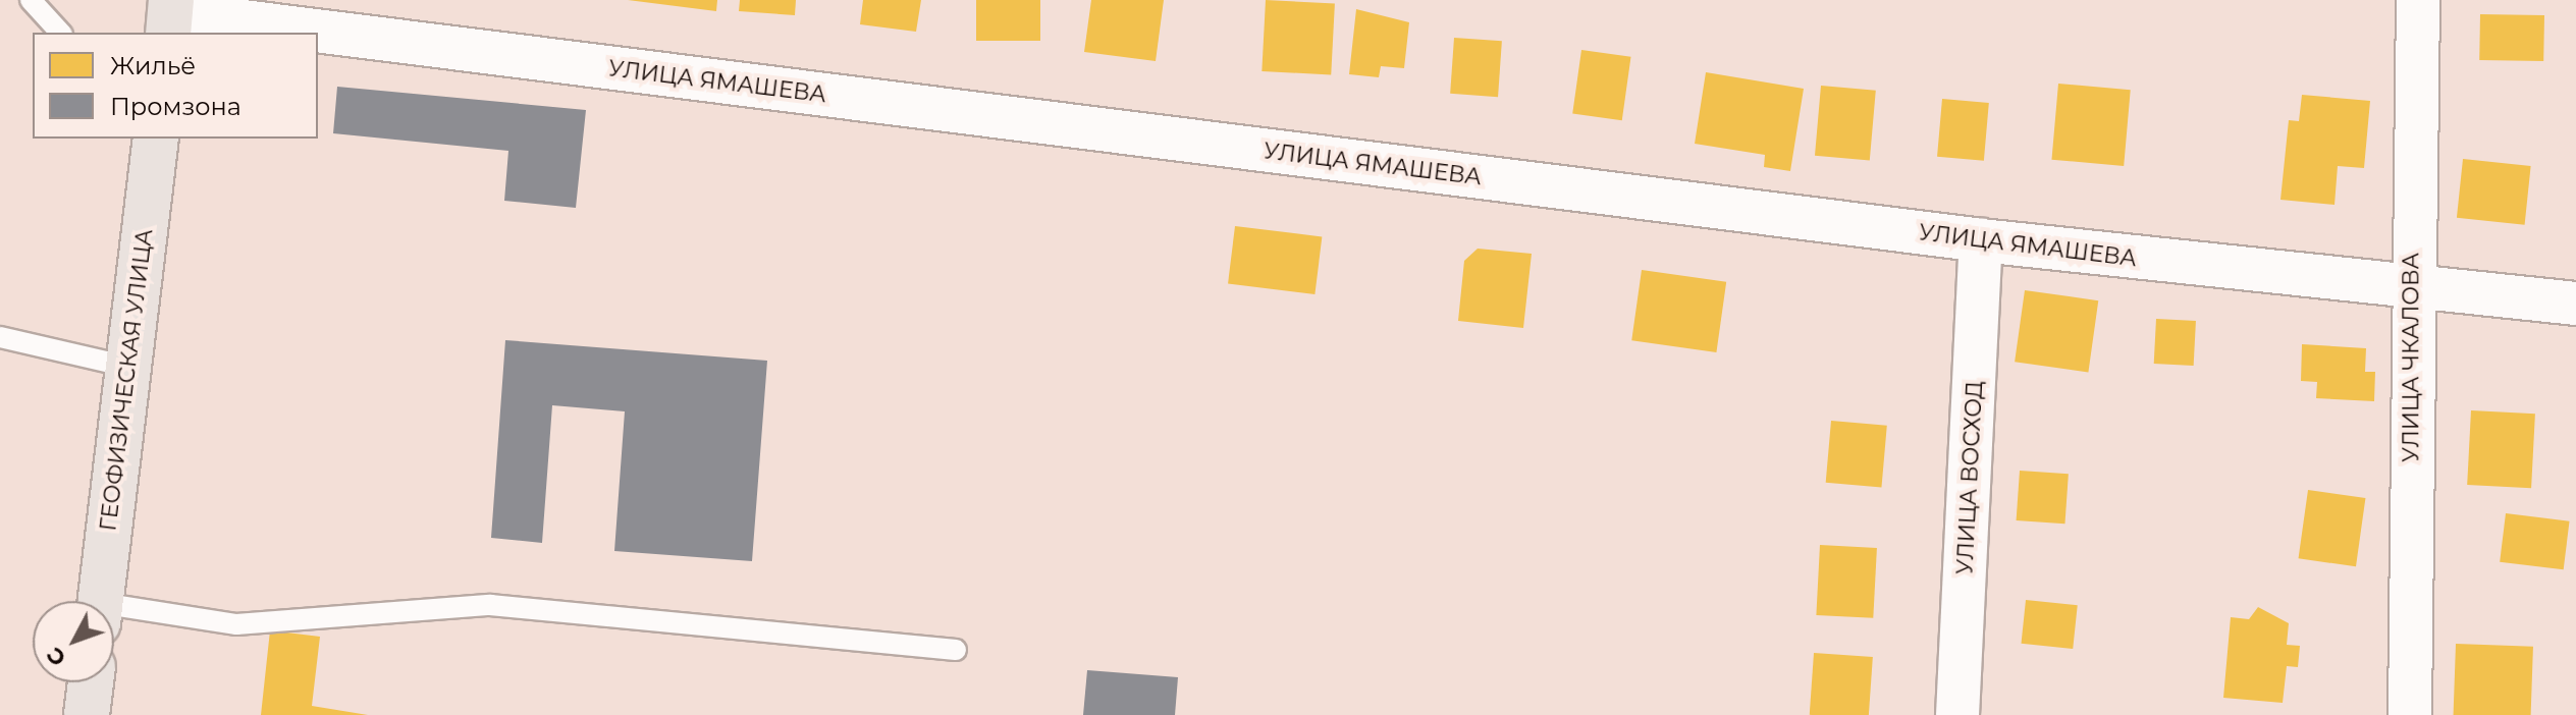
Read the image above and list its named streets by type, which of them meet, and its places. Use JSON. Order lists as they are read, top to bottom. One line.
{"streets":{"main road":["ГЕОФИЗИЧЕСКАЯ УЛИЦА"],"street":["УЛИЦА ЯМАШЕВА","УЛИЦА ЧКАЛОВА","УЛИЦА ВОСХОД"]},"crossings":[["УЛИЦА ЯМАШЕВА","УЛИЦА ЧКАЛОВА"],["УЛИЦА ЯМАШЕВА","УЛИЦА ВОСХОД"]],"legend":["Жильё","Промзона"],"north":"bottom left"}
